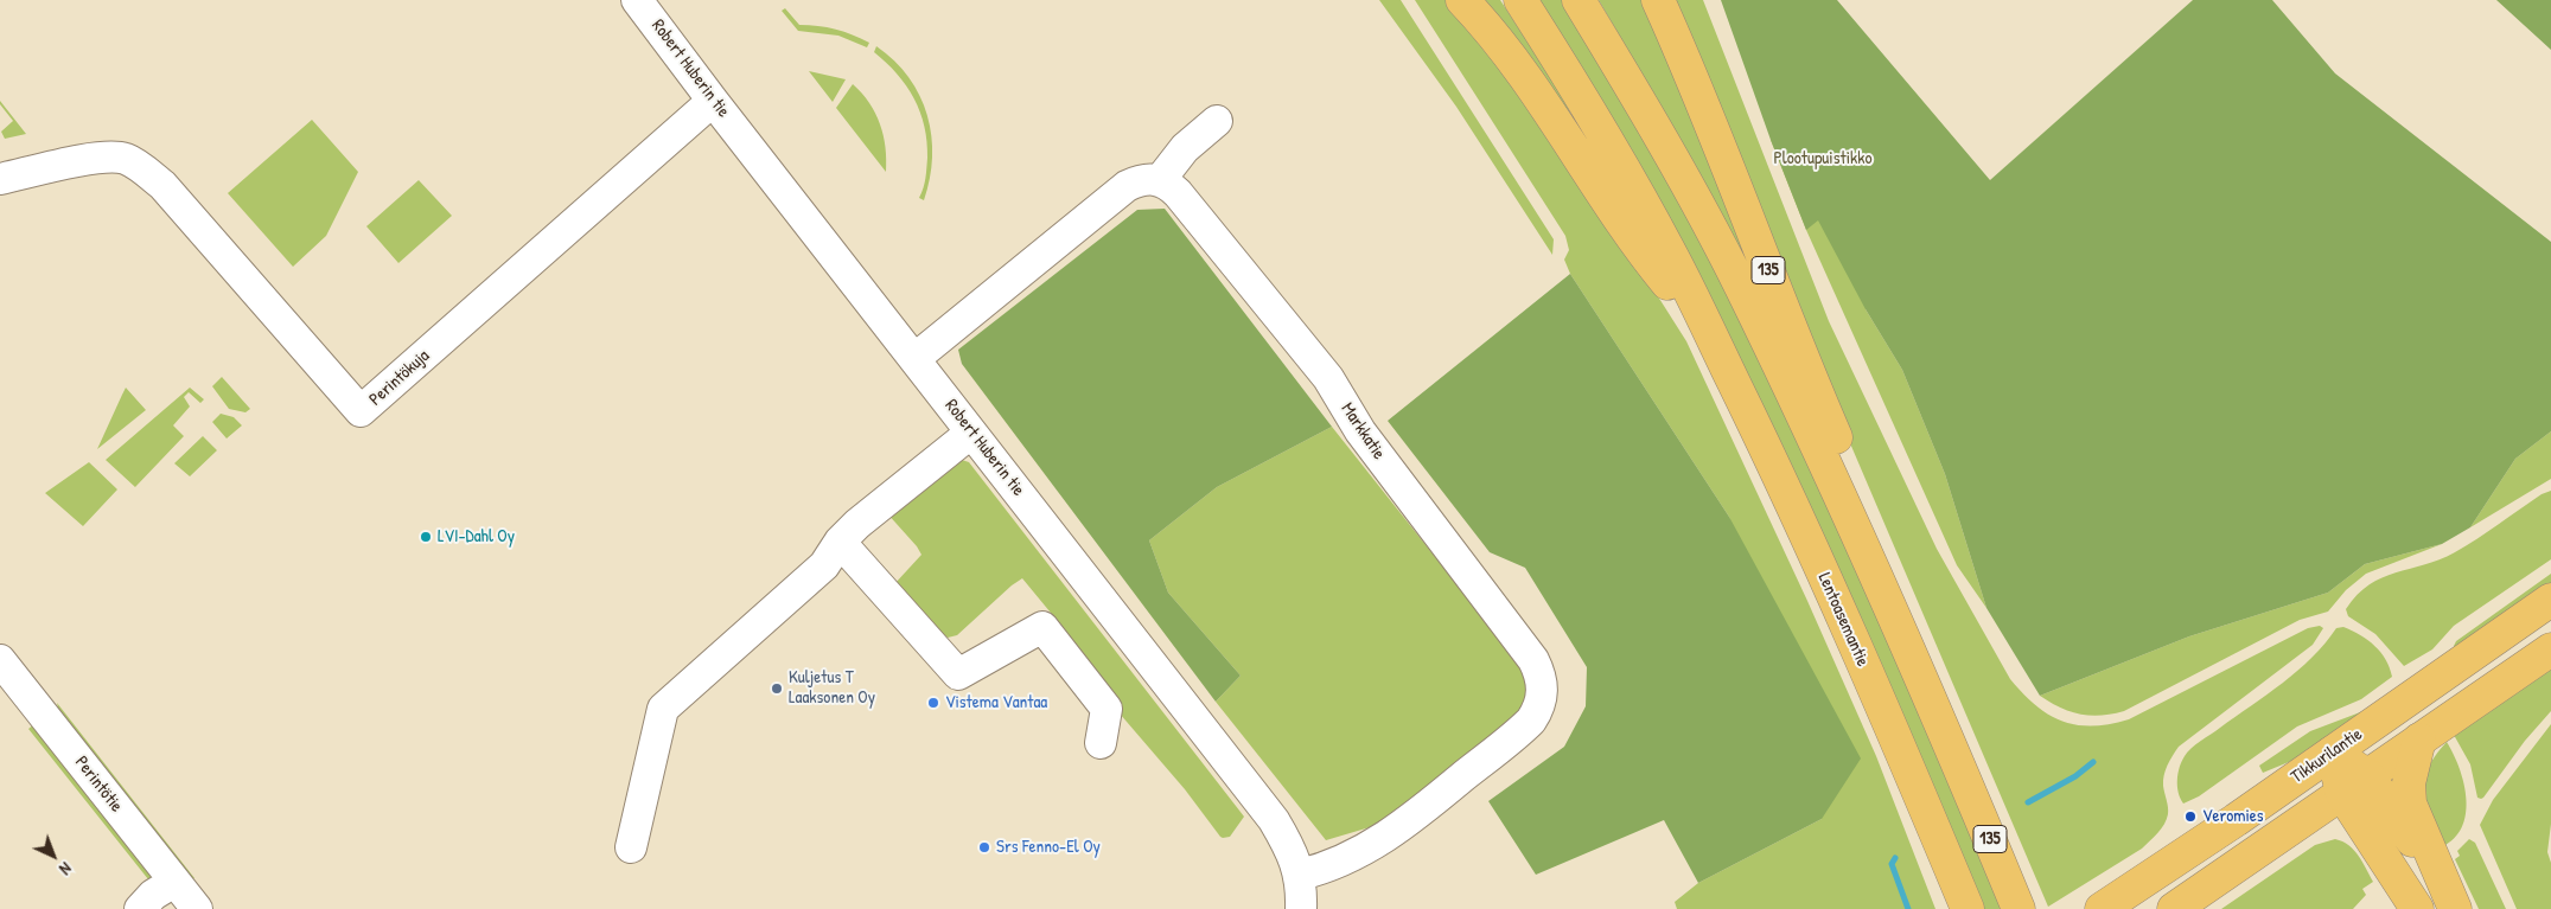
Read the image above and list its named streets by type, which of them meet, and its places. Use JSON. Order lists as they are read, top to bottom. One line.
{"streets":{"main road":["135","Lentoasemantie","Tikkurilantie"],"street":["Robert Huberin tie","Perintökuja","Markkatie","Perintötie"]},"crossings":[["Robert Huberin tie","Perintökuja"],["Robert Huberin tie","Markkatie"]],"parks":["Plootupuistikko"],"places":["LVI-Dahl Oy","Kuljetus T Laaksonen Oy","Vistema Vantaa","Veromies","Srs Fenno-El Oy"],"north":"bottom right"}
